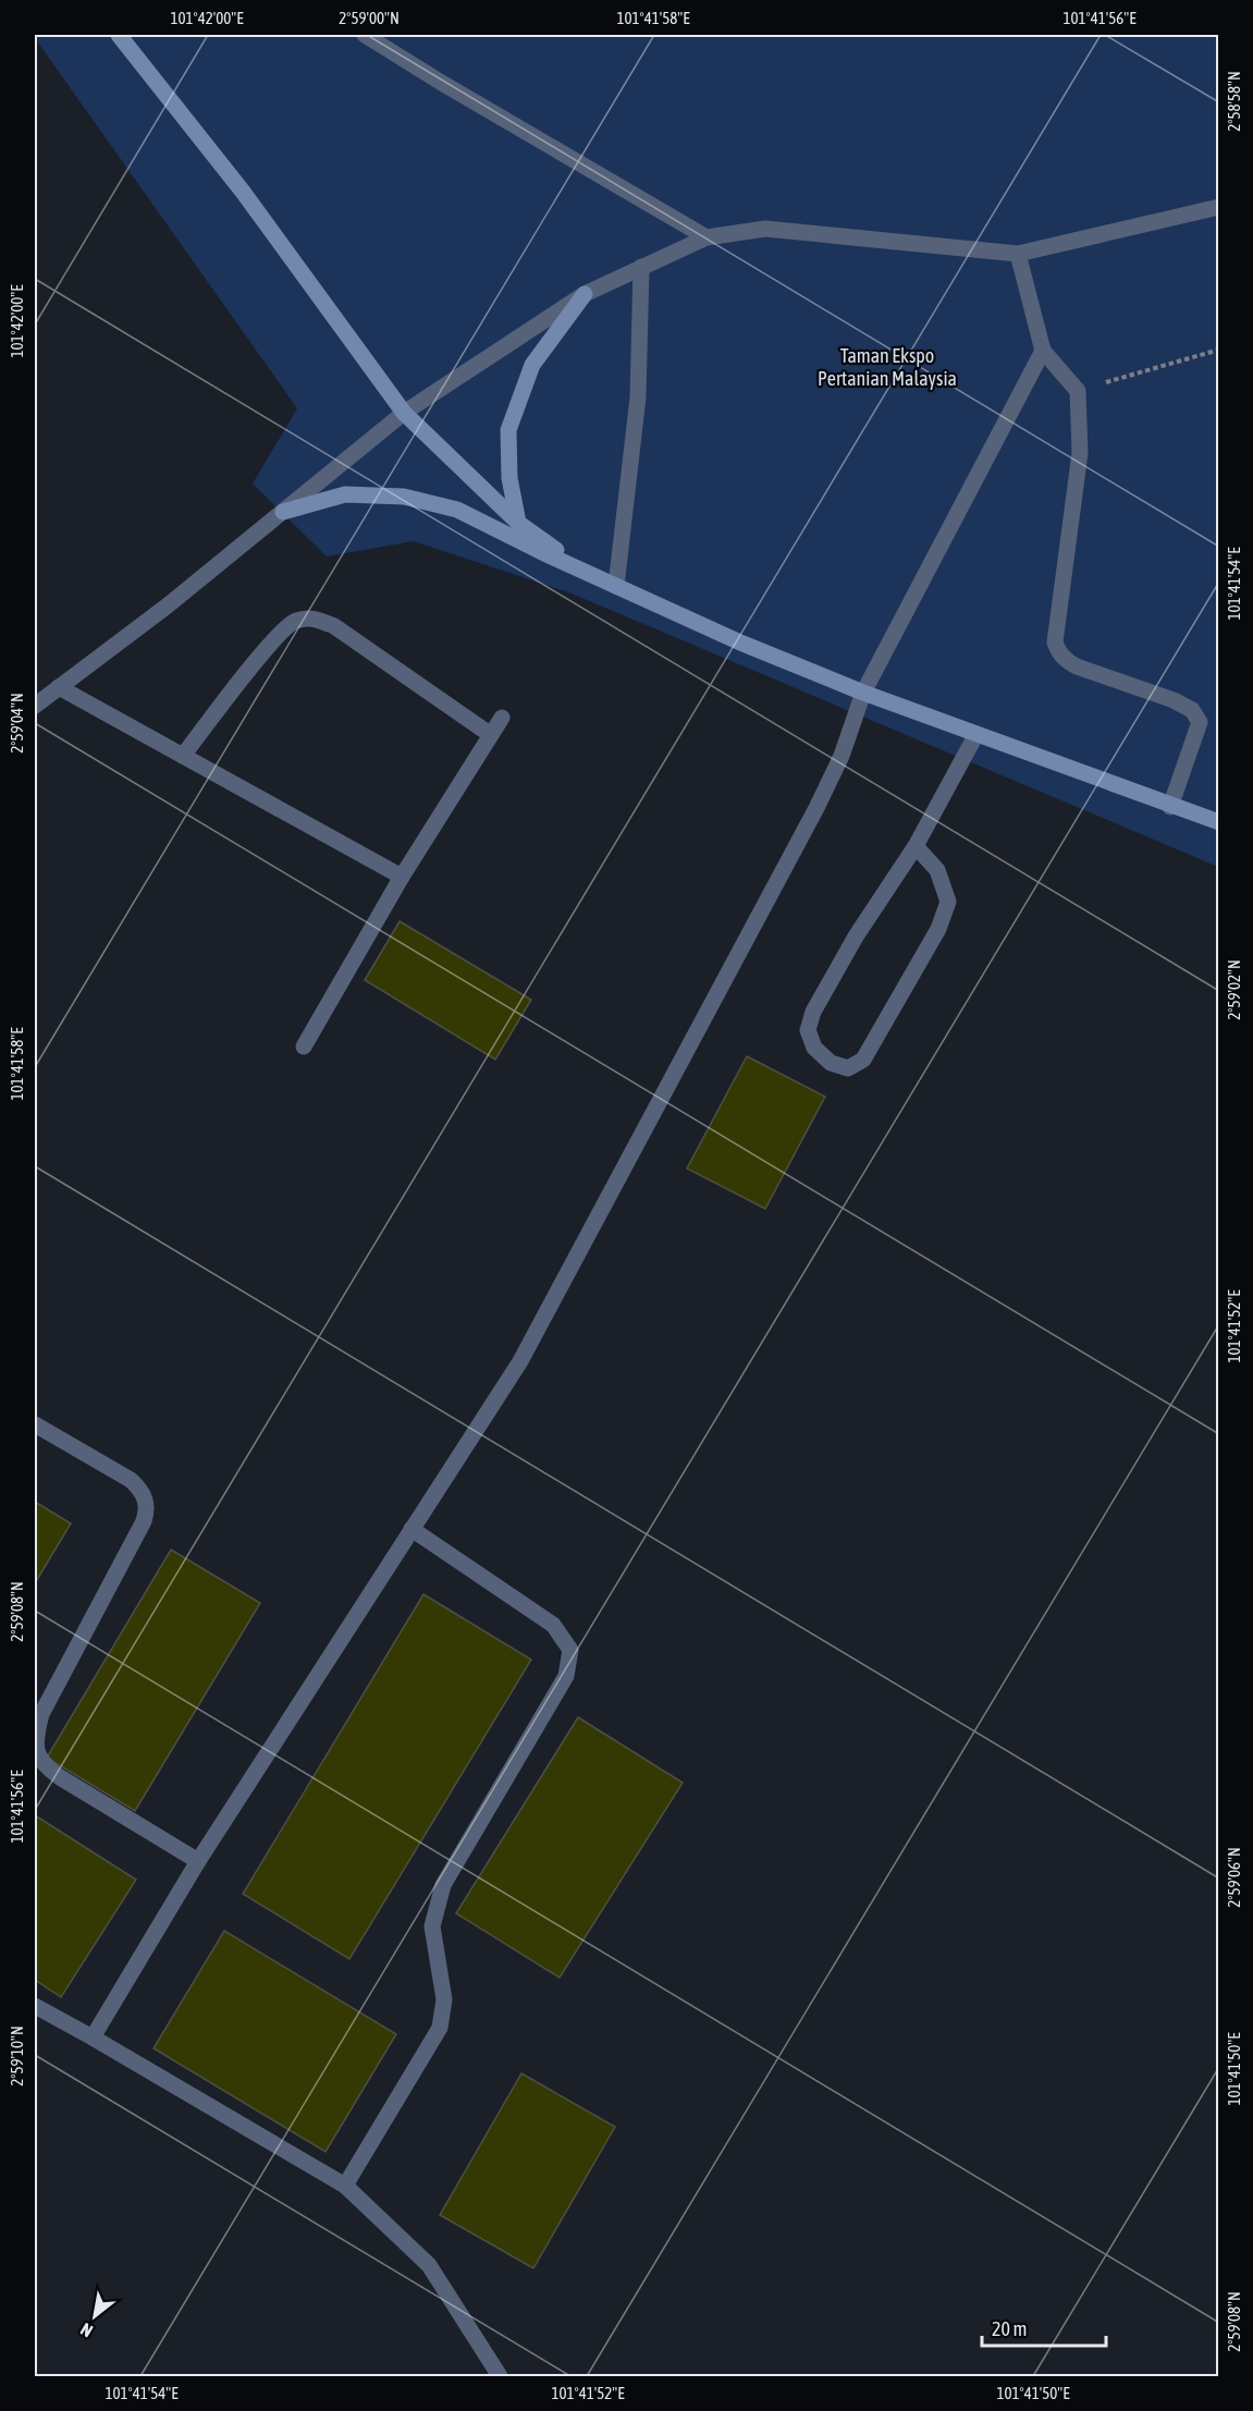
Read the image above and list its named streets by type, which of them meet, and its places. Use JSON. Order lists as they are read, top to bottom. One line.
{"parks":["Taman Ekspo Pertanian Malaysia"],"scale_bar":"20 m","north":"bottom left","coordinates":["101°42'00\"E","2°59'00\"N","101°41'58\"E","101°41'56\"E","2°58'58\"N","101°41'54\"E","2°59'04\"N","2°59'02\"N","101°41'52\"E","2°59'08\"N","2°59'06\"N","2°59'10\"N","101°41'50\"E"]}
